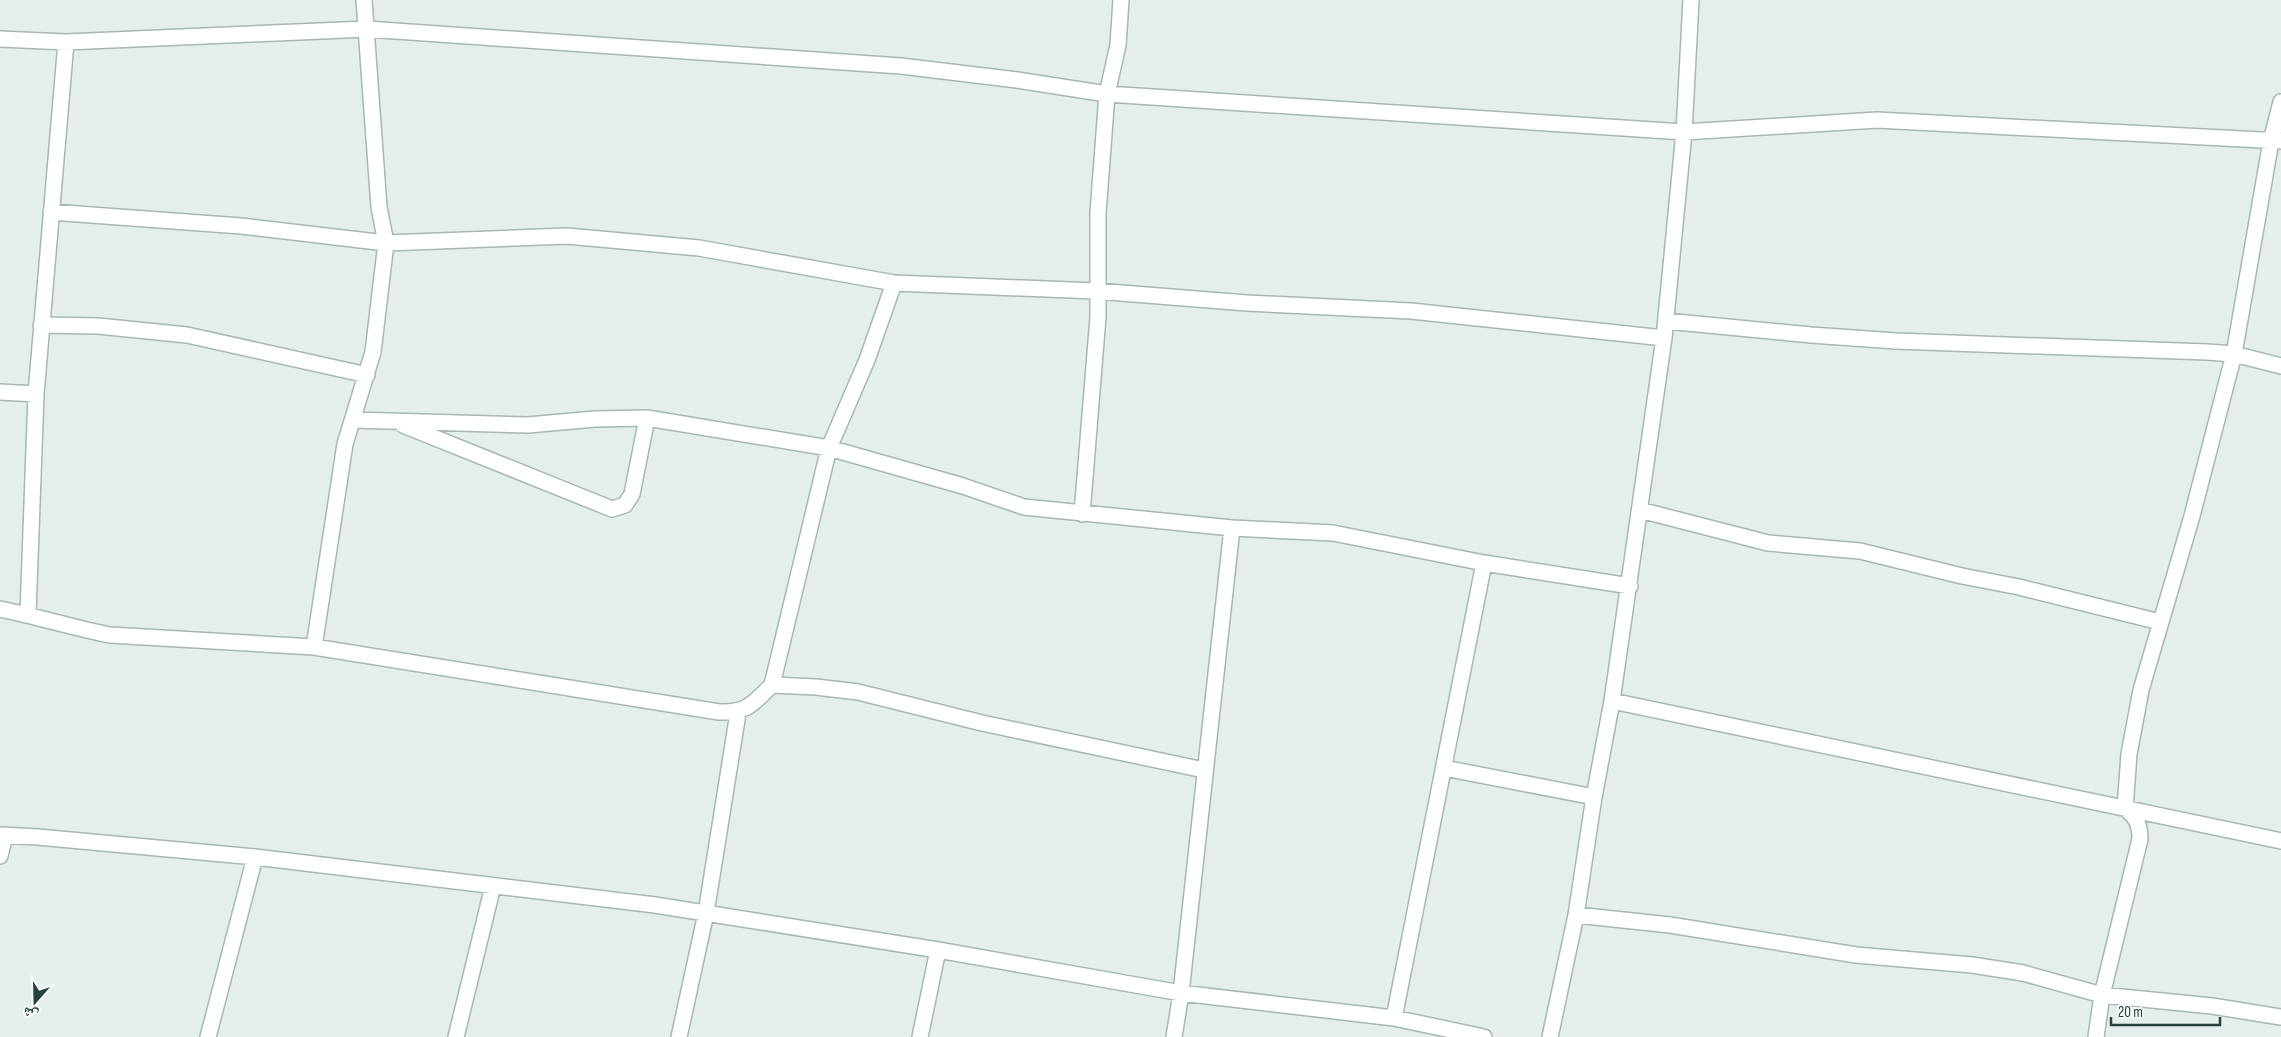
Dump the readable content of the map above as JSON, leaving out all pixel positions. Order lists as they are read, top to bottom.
{
  "scale_bar": "20 m",
  "north": "bottom"
}
